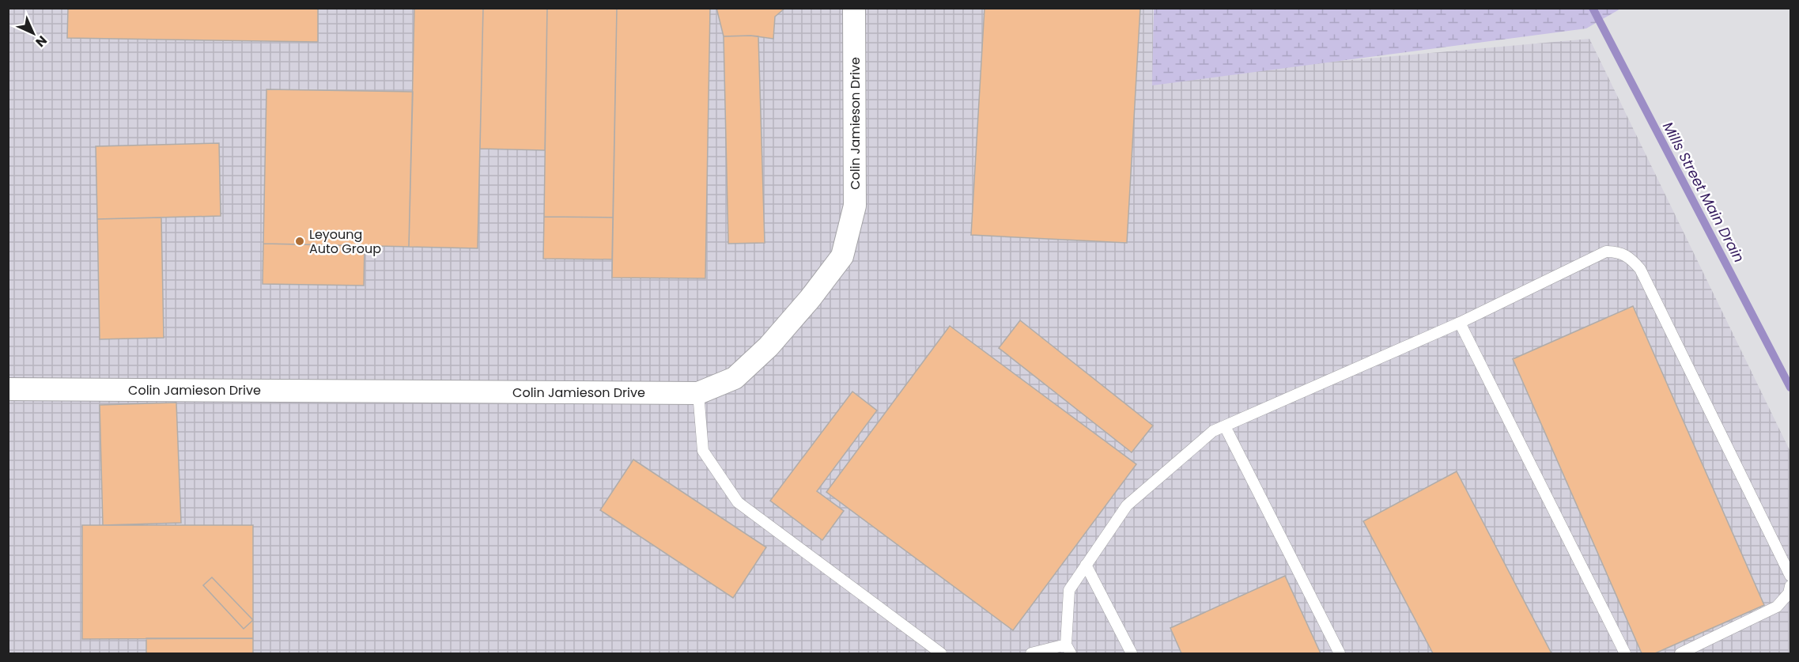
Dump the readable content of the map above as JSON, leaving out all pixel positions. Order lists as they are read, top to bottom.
{
  "streets": {
    "street": ["Colin Jamieson Drive"]
  },
  "water": ["Mills Street Main Drain"],
  "places": ["Leyoung Auto Group"],
  "north": "bottom right"
}
